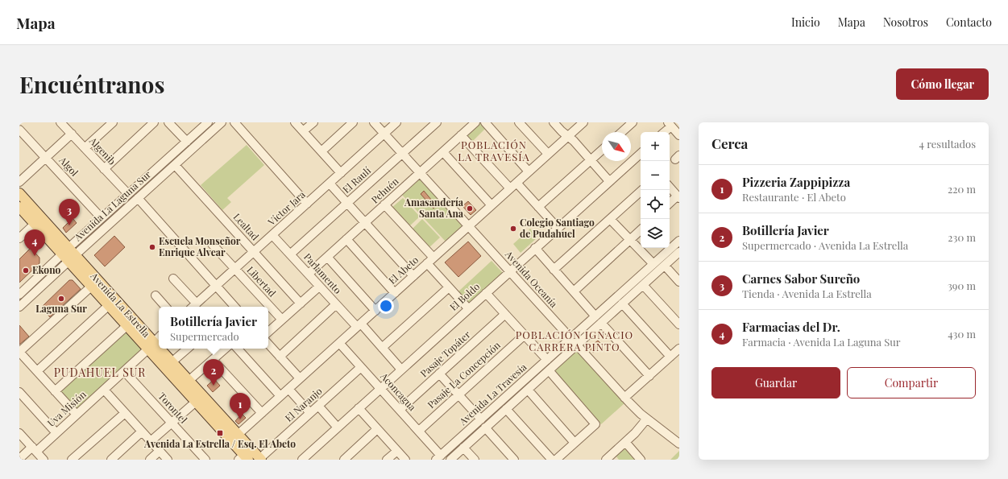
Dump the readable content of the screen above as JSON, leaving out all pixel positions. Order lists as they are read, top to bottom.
{
  "streets": {
    "main road": ["Avenida La Estrella"],
    "street": [
      "Algenib",
      "Algol",
      "El Raulí",
      "Pehuén",
      "Avenida La Laguna Sur",
      "Víctor Jara",
      "Lealtad",
      "El Abeto",
      "Parlamento",
      "Avenida Oceanía",
      "Libertad",
      "El Boldo",
      "Pasaje Topáter",
      "Pasaje La Concepción",
      "Aconcagua",
      "Avenida La Travesía",
      "El Naranjo",
      "Torontel",
      "Uva Misión"
    ]
  },
  "crossings": [
    ["Algenib", "Avenida La Laguna Sur"],
    ["Algol", "Avenida La Laguna Sur"],
    ["El Raulí", "Parlamento"],
    ["El Raulí", "Avenida Oceanía"],
    ["Pehuén", "Parlamento"],
    ["Pehuén", "Avenida Oceanía"],
    ["Avenida La Laguna Sur", "Lealtad"],
    ["Avenida La Laguna Sur", "Avenida La Estrella"],
    ["Víctor Jara", "Lealtad"],
    ["Víctor Jara", "Parlamento"],
    ["Víctor Jara", "Avenida Oceanía"],
    ["Víctor Jara", "Libertad"],
    ["El Abeto", "Parlamento"],
    ["El Abeto", "Avenida Oceanía"],
    ["El Abeto", "Avenida La Estrella"],
    ["El Abeto", "Aconcagua"],
    ["Parlamento", "El Boldo"],
    ["Avenida Oceanía", "El Boldo"],
    ["Avenida Oceanía", "Avenida La Travesía"],
    ["El Boldo", "Aconcagua"],
    ["Avenida La Estrella", "El Naranjo"],
    ["Avenida La Estrella", "Uva Misión"],
    ["Pasaje Topáter", "Aconcagua"],
    ["Pasaje La Concepción", "Aconcagua"],
    ["Aconcagua", "Avenida La Travesía"],
    ["Aconcagua", "El Naranjo"],
    ["Torontel", "Uva Misión"]
  ],
  "districts": ["POBLACIÓN LA TRAVESÍA", "POBLACIÓN IGNACIO CARRERA PINTO", "PUDAHUEL SUR"],
  "places": {
    "other": [
      "Amasandería Santa Ana",
      "Colegio Santiago de Pudahuel",
      "Escuela Monseñor Enrique Alvear",
      "Ekono",
      "Laguna Sur"
    ],
    "transit": ["Avenida La Estrella / Esq. El Abeto"]
  },
  "north": "bottom right",
  "page": {
    "header": "Mapa",
    "nav": [
      "Inicio",
      "Mapa",
      "Nosotros",
      "Contacto"
    ],
    "buttons": [
      "Cómo llegar",
      ["Guardar", "Compartir"]
    ],
    "title": "Encuéntranos",
    "heading": ["Cerca", "4 resultados"],
    "map_buttons": ["+", "−"],
    "list": [
      {
        "mark": "1",
        "name": "Pizzeria Zappipizza",
        "note": "Restaurante · El Abeto",
        "value": "220 m"
      },
      {
        "mark": "2",
        "name": "Botillería Javier",
        "note": "Supermercado · Avenida La Estrella",
        "value": "230 m"
      },
      {
        "mark": "3",
        "name": "Carnes Sabor Sureño",
        "note": "Tienda · Avenida La Estrella",
        "value": "390 m"
      },
      {
        "mark": "4",
        "name": "Farmacias del Dr.",
        "note": "Farmacia · Avenida La Laguna Sur",
        "value": "430 m"
      }
    ],
    "pins": [
      "3",
      "4",
      "2",
      "1"
    ],
    "popup": ["Botillería Javier", "Supermercado"]
  }
}
